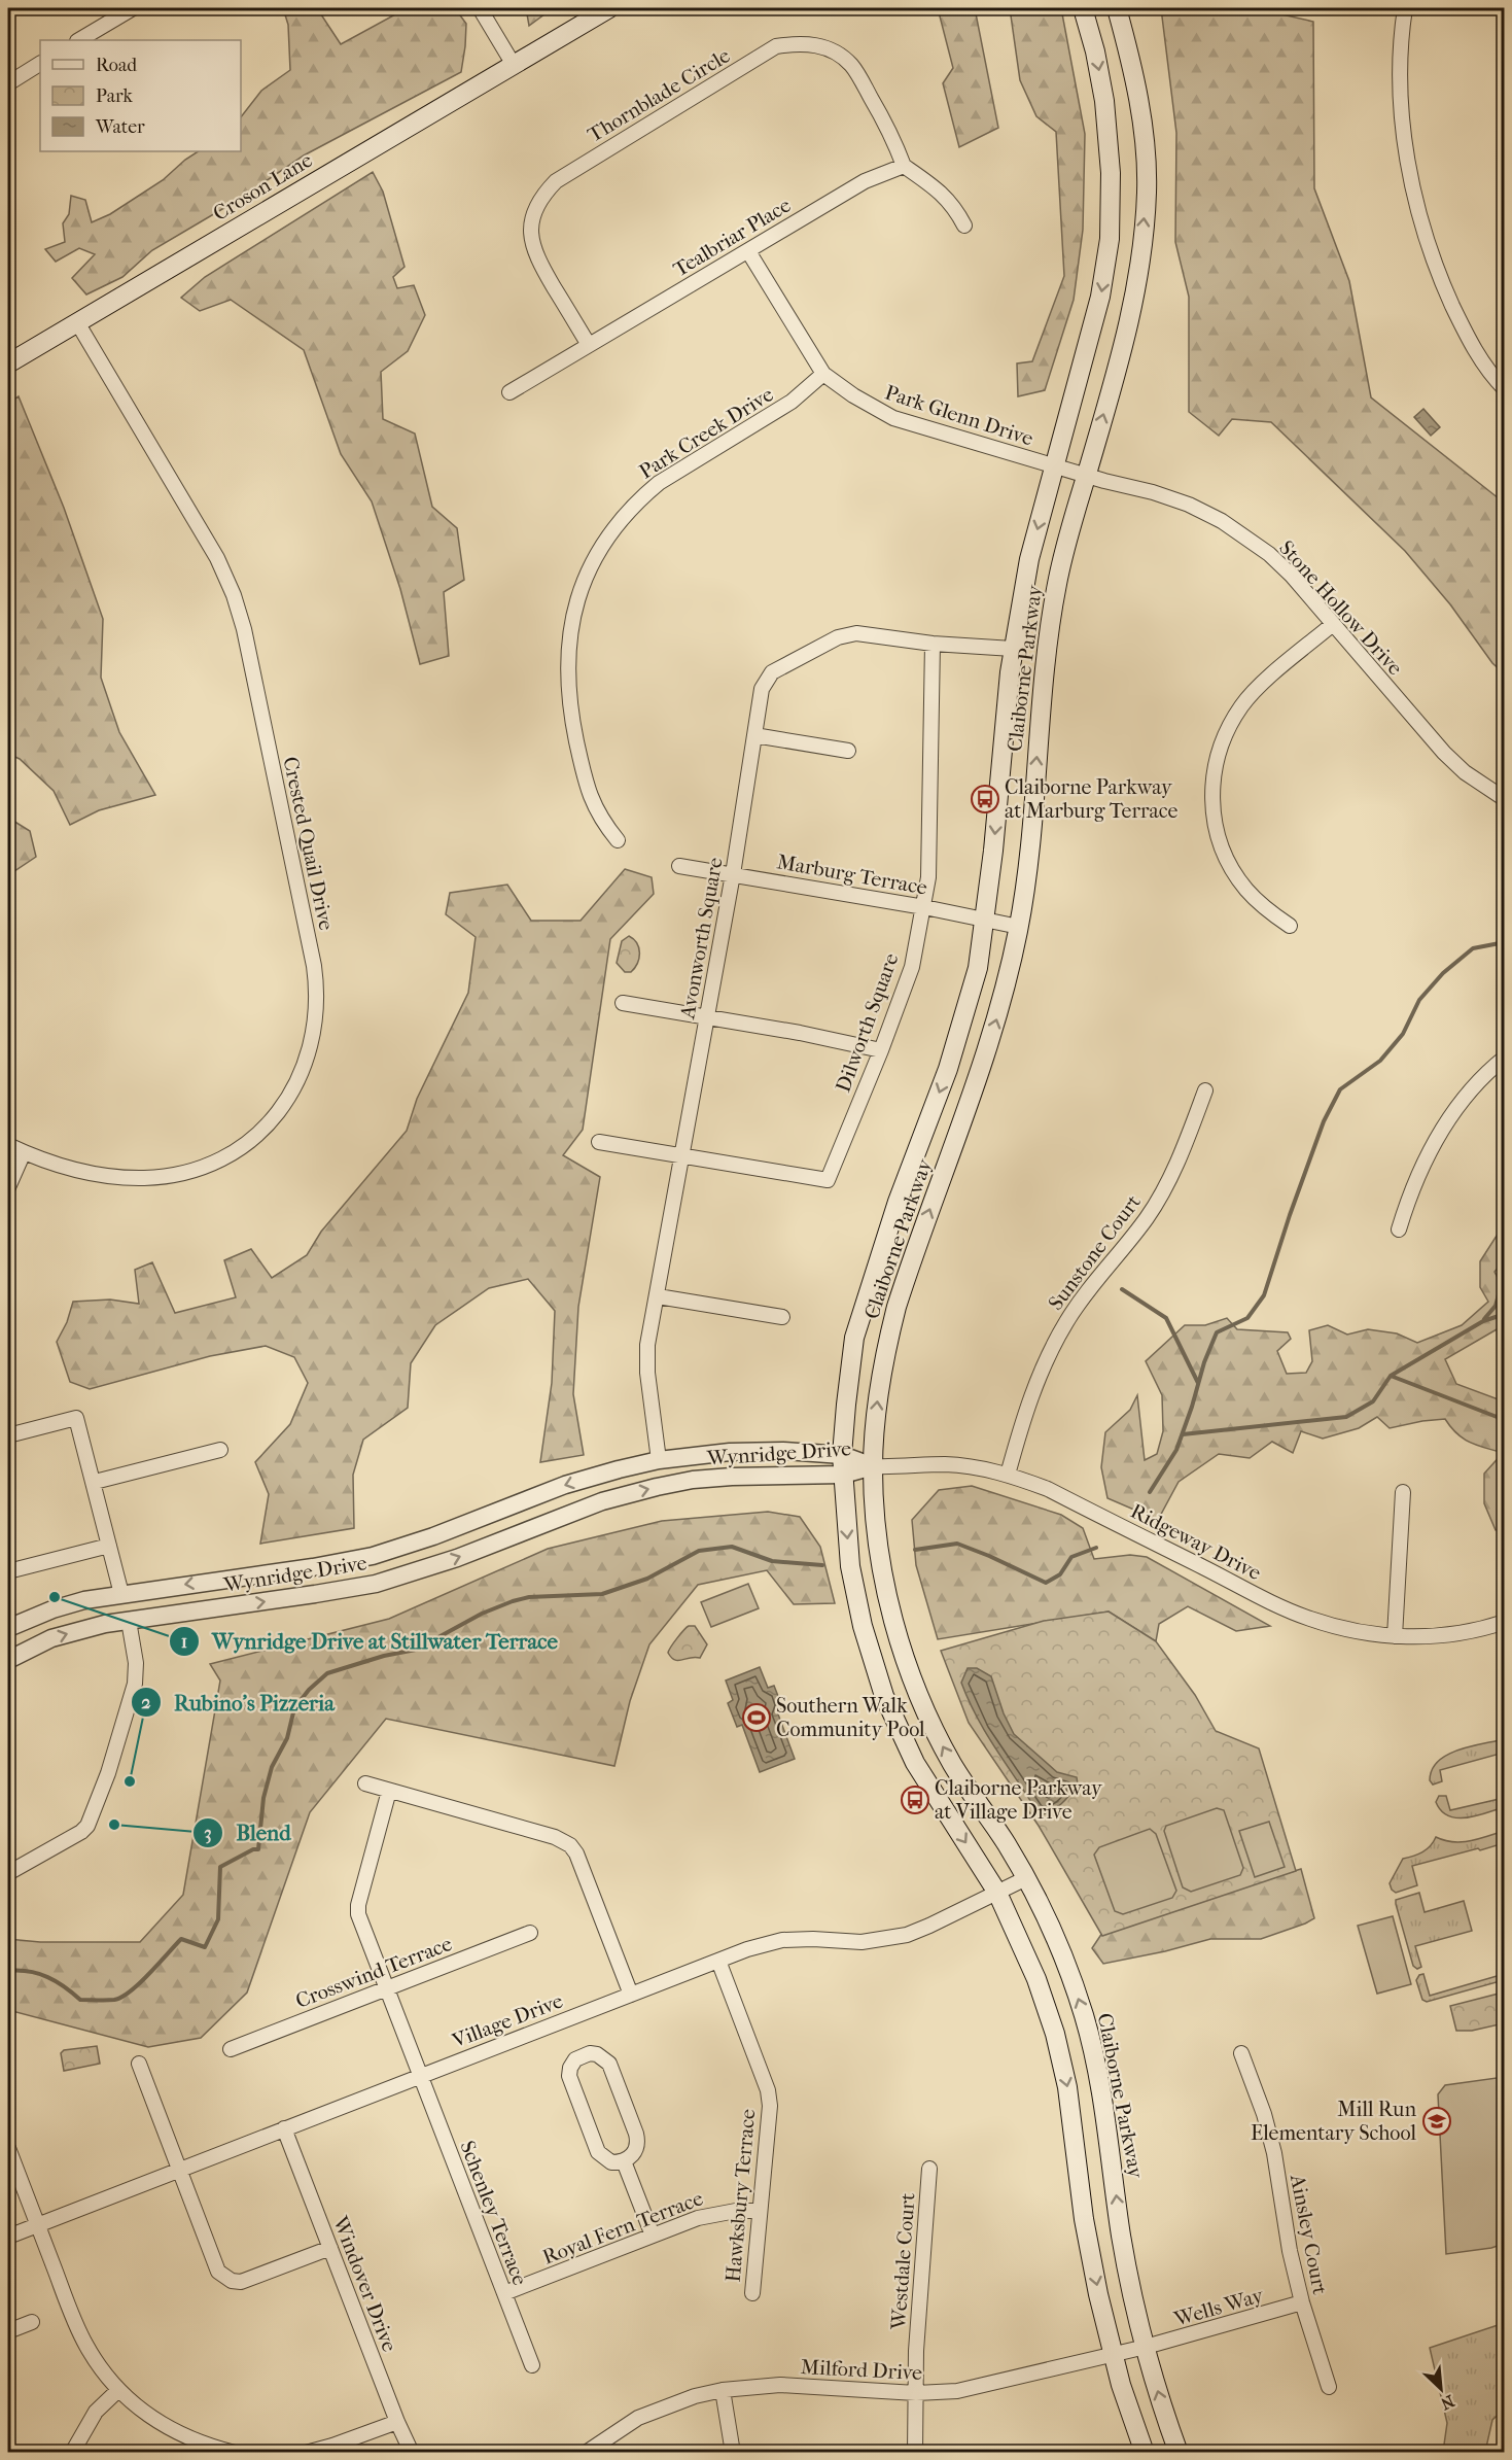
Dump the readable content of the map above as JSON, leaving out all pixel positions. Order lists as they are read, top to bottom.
{
  "streets": {
    "main road": ["Croson Lane", "Claiborne Parkway"],
    "street": [
      "Thornblade Circle",
      "Tealbriar Place",
      "Park Glenn Drive",
      "Park Creek Drive",
      "Stone Hollow Drive",
      "Crested Quail Drive",
      "Marburg Terrace",
      "Avonworth Square",
      "Dilworth Square",
      "Sunstone Court",
      "Wynridge Drive",
      "Ridgeway Drive",
      "Crosswind Terrace",
      "Village Drive",
      "Hawksbury Terrace",
      "Schenley Terrace",
      "Royal Fern Terrace",
      "Ainsley Court",
      "Westdale Court",
      "Windover Drive",
      "Wells Way",
      "Milford Drive"
    ]
  },
  "crossings": [
    ["Thornblade Circle", "Tealbriar Place"],
    ["Croson Lane", "Crested Quail Drive"],
    ["Tealbriar Place", "Park Glenn Drive"],
    ["Park Glenn Drive", "Park Creek Drive"],
    ["Park Glenn Drive", "Stone Hollow Drive"],
    ["Park Glenn Drive", "Claiborne Parkway"],
    ["Stone Hollow Drive", "Claiborne Parkway"],
    ["Claiborne Parkway", "Marburg Terrace"],
    ["Claiborne Parkway", "Avonworth Square"],
    ["Claiborne Parkway", "Wynridge Drive"],
    ["Claiborne Parkway", "Ridgeway Drive"],
    ["Claiborne Parkway", "Village Drive"],
    ["Claiborne Parkway", "Wells Way"],
    ["Claiborne Parkway", "Milford Drive"],
    ["Marburg Terrace", "Avonworth Square"],
    ["Marburg Terrace", "Dilworth Square"],
    ["Avonworth Square", "Dilworth Square"],
    ["Avonworth Square", "Wynridge Drive"],
    ["Sunstone Court", "Ridgeway Drive"],
    ["Wynridge Drive", "Ridgeway Drive"],
    ["Crosswind Terrace", "Schenley Terrace"],
    ["Village Drive", "Hawksbury Terrace"],
    ["Village Drive", "Schenley Terrace"],
    ["Village Drive", "Windover Drive"],
    ["Hawksbury Terrace", "Royal Fern Terrace"],
    ["Schenley Terrace", "Royal Fern Terrace"],
    ["Ainsley Court", "Wells Way"],
    ["Westdale Court", "Milford Drive"],
    ["Wells Way", "Milford Drive"]
  ],
  "places": {
    "bus stop": ["Claiborne Parkway at Marburg Terrace", "Claiborne Parkway at Village Drive"],
    "other": ["Wynridge Drive at Stillwater Terrace", "Rubino's Pizzeria", "Blend"],
    "sports": ["Southern Walk Community Pool"],
    "school or university": ["Mill Run Elementary School"]
  },
  "legend": ["Road", "Park", "Water"],
  "north": "bottom right"
}
